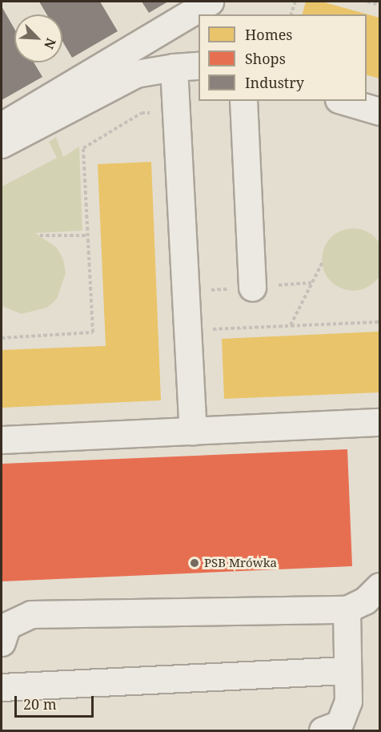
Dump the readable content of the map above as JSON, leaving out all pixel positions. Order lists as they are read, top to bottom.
{
  "places": ["PSB Mrówka"],
  "legend": ["Homes", "Shops", "Industry"],
  "scale_bar": "20 m",
  "north": "bottom right"
}
